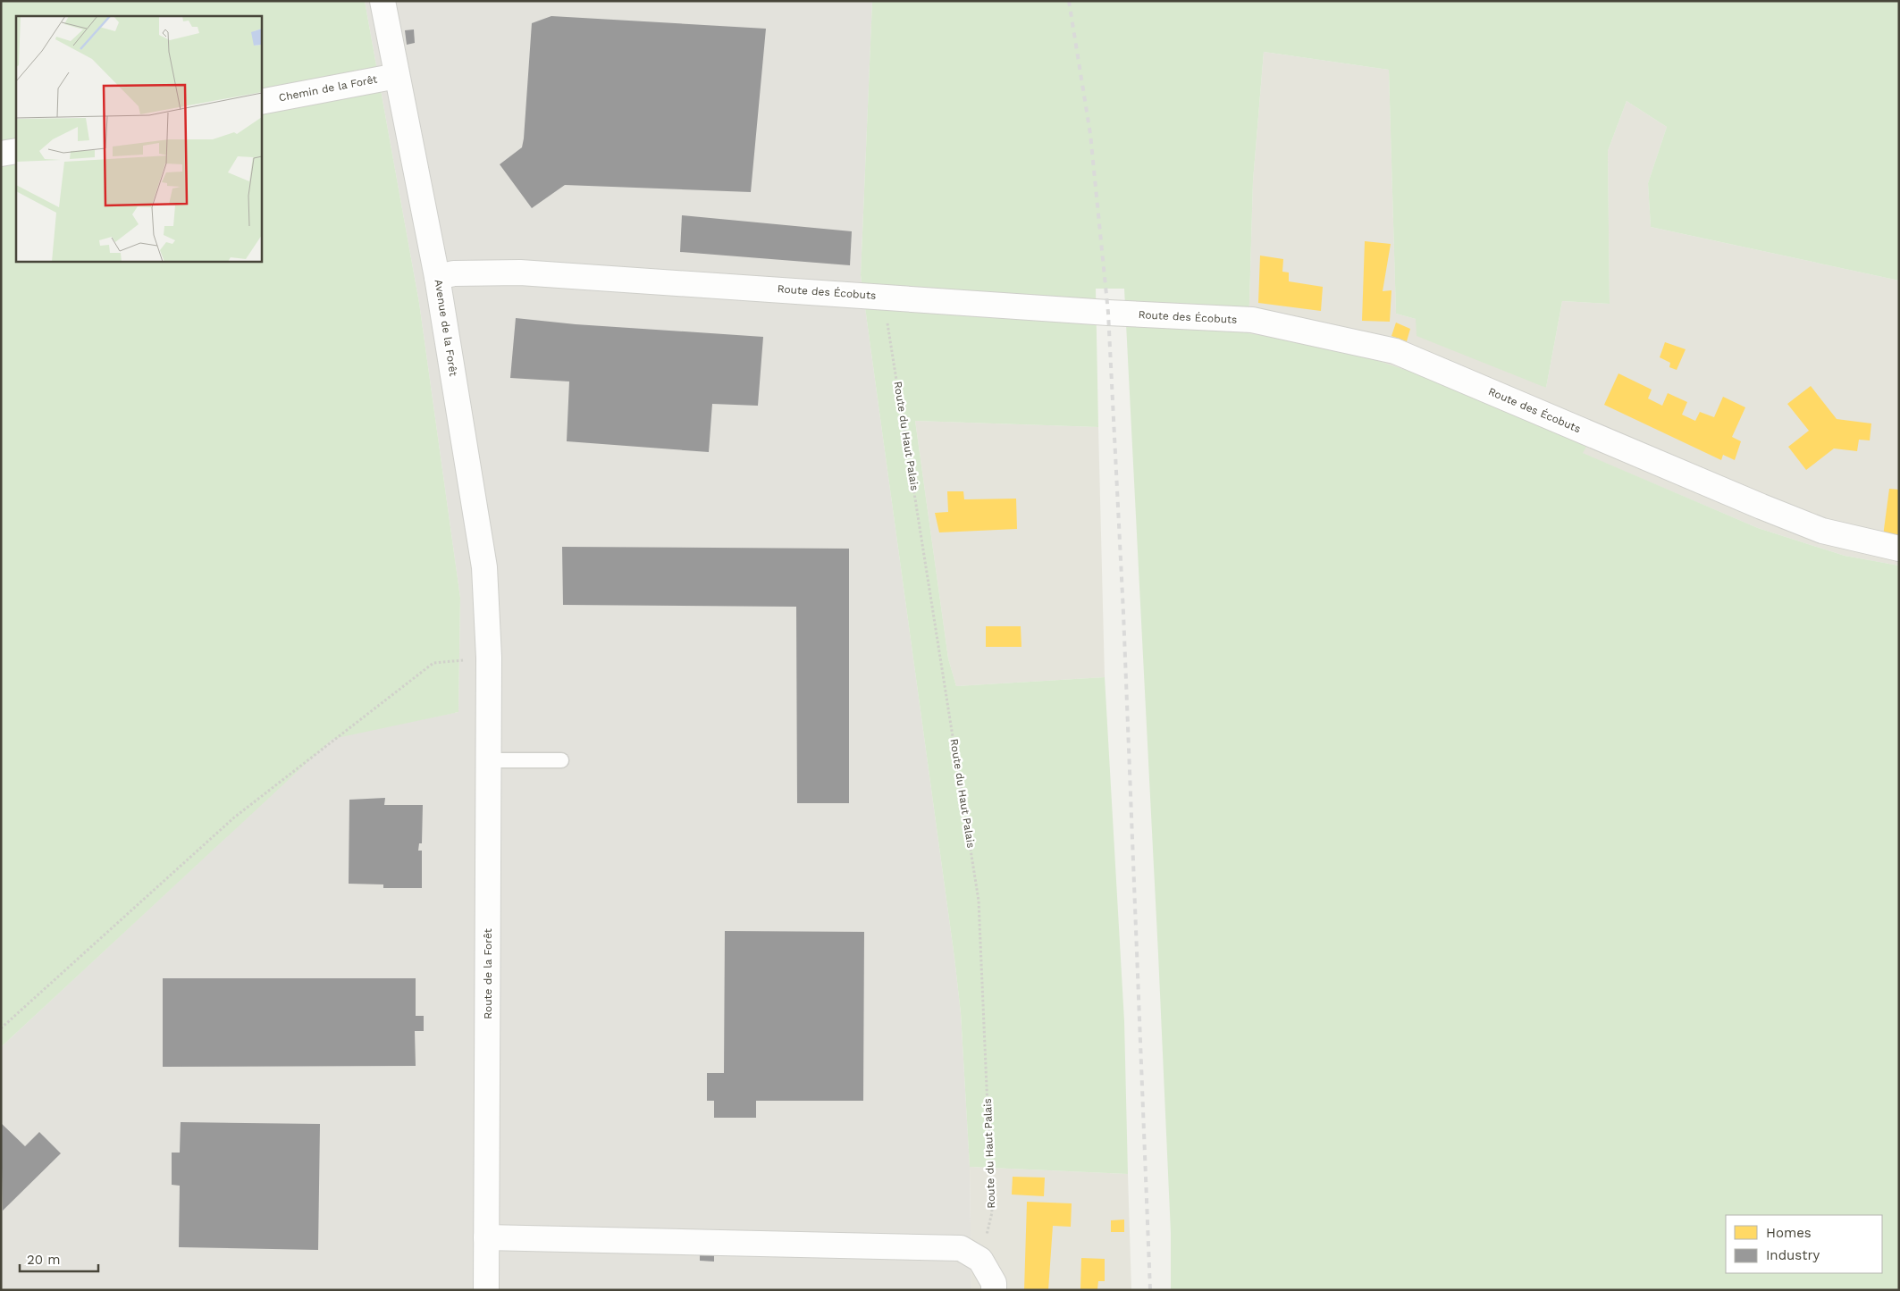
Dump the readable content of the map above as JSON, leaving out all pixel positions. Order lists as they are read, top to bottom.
{
  "streets": {
    "street": [
      "Chemin de la Forêt",
      "Route des Écobuts",
      "Avenue de la Forêt",
      "Route de la Forêt"
    ],
    "path": ["Route du Haut Palais"]
  },
  "crossings": [
    ["Chemin de la Forêt", "Avenue de la Forêt"],
    ["Route des Écobuts", "Avenue de la Forêt"],
    ["Route des Écobuts", "Route du Haut Palais"],
    ["Avenue de la Forêt", "Route de la Forêt"]
  ],
  "legend": ["Homes", "Industry"],
  "scale_bar": "20 m"
}
